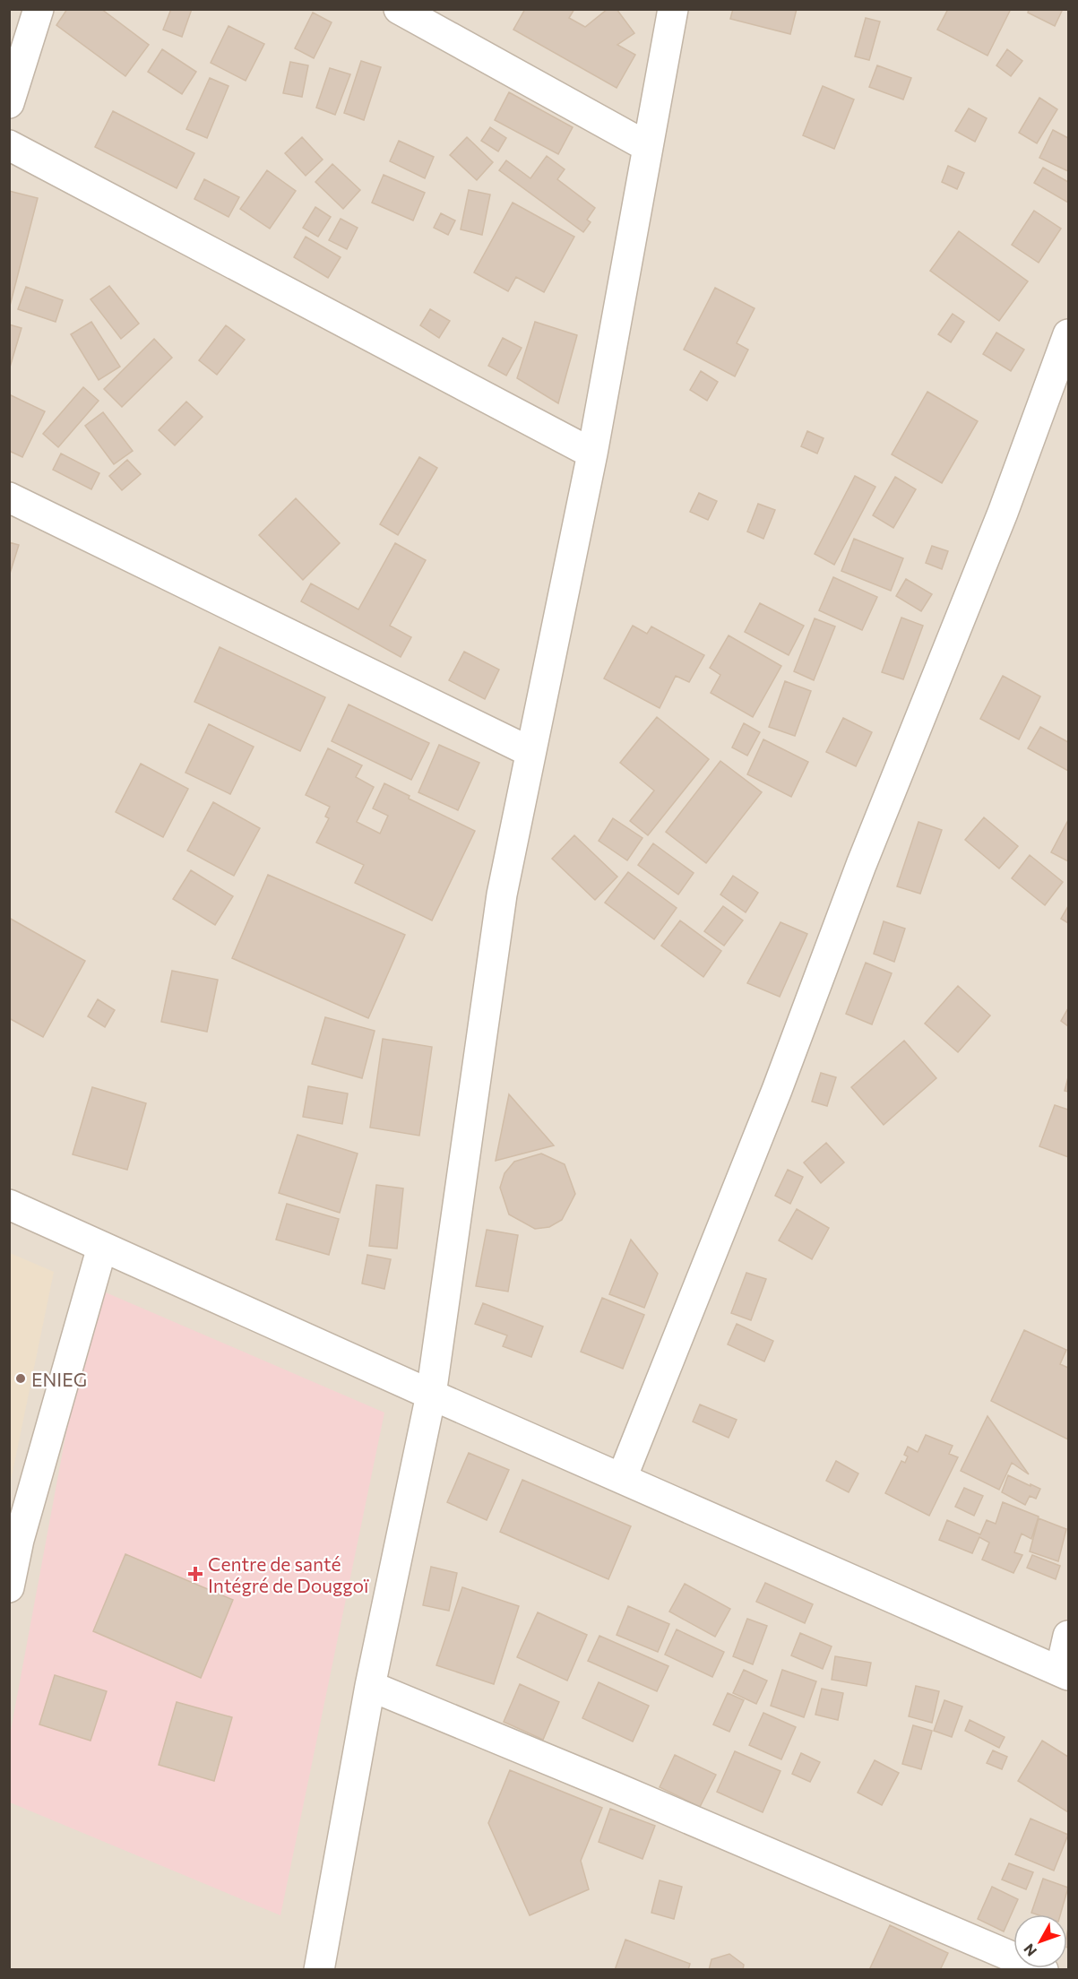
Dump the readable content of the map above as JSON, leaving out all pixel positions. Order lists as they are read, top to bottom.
{
  "places": {
    "other": ["ENIEG"],
    "health": ["Centre de santé Intégré de Douggoï"]
  },
  "north": "bottom left"
}
